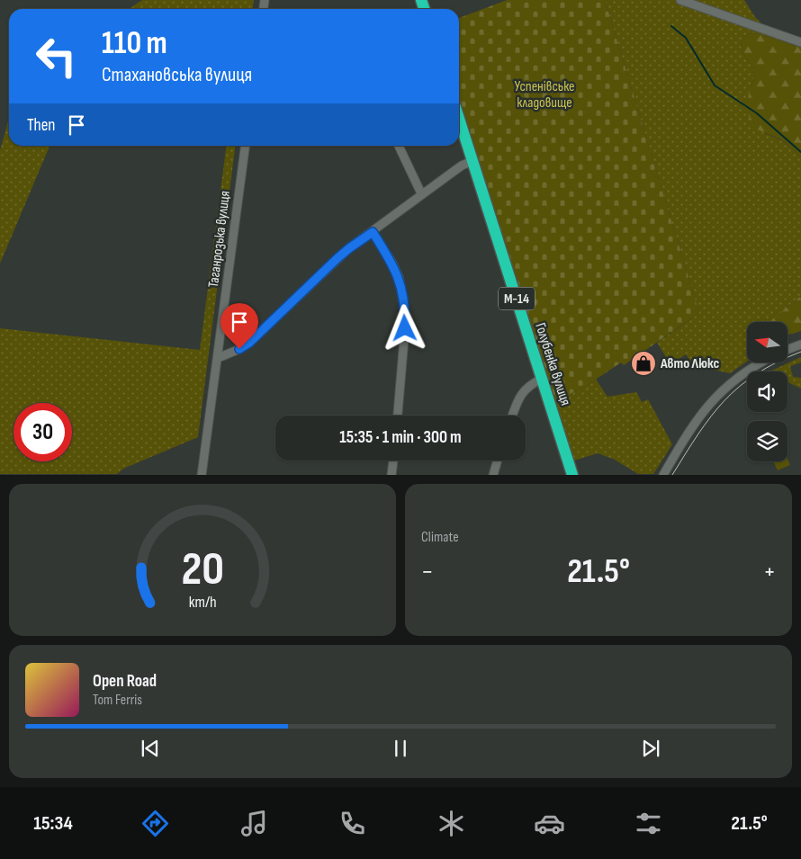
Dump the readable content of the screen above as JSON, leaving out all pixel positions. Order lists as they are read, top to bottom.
{
  "streets": {
    "highway": ["М-14", "Голубенка вулиця"],
    "street": ["Таганрозька вулиця"]
  },
  "crossings": [
    ["М-14", "Голубенка вулиця"]
  ],
  "parks": ["Успенівське кладовище"],
  "places": {
    "shop": ["Авто Люкс"]
  },
  "north": "left",
  "page": {
    "turn": ["110 m", "Стахановська вулиця"],
    "then": "Then",
    "limit": "30",
    "trip": "15:35 · 1 min · 300 m",
    "tile": "Climate",
    "heat": ["−", "21.5°", "+"],
    "song": ["Open Road", "Tom Ferris"],
    "tabs": ["15:34", "21.5°"],
    "gauge": ["20", "km/h"]
  }
}
